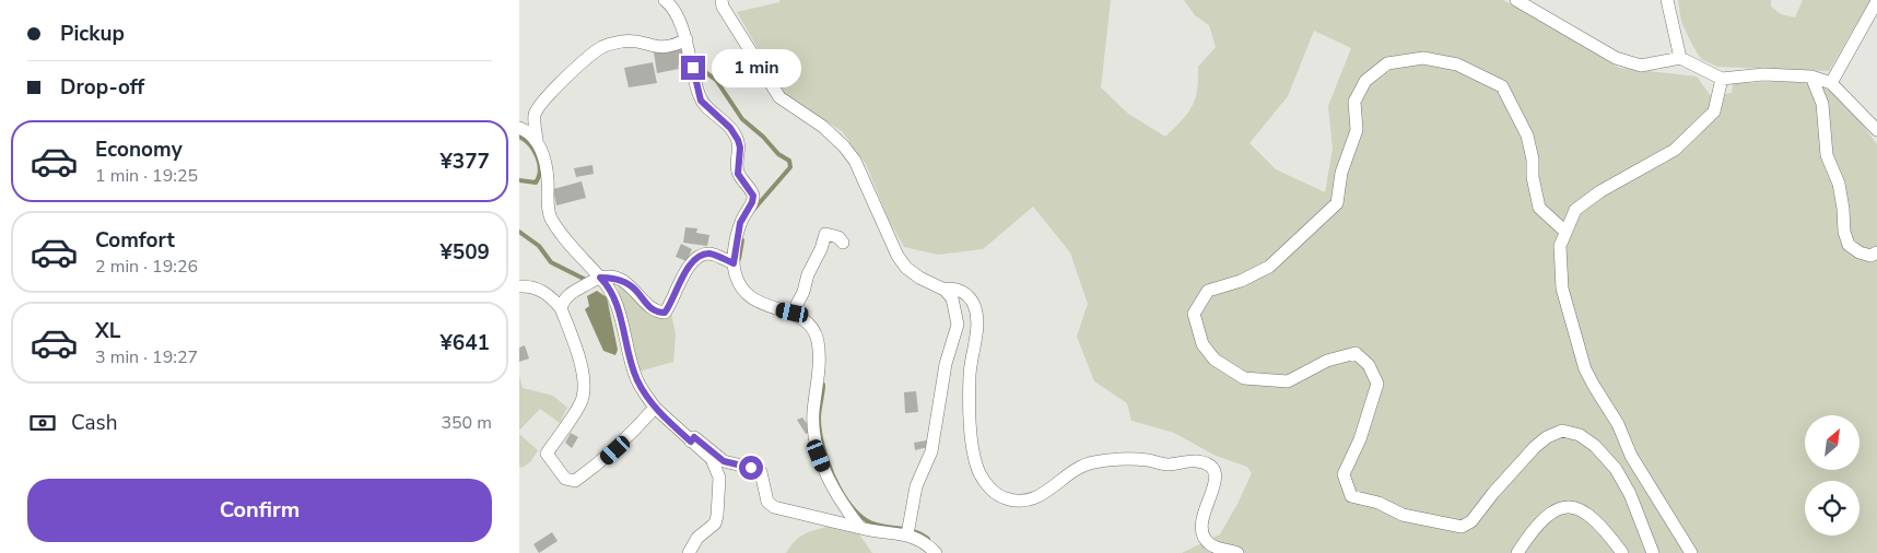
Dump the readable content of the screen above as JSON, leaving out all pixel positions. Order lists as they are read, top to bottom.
{
  "north": "top right",
  "page": {
    "banner": ["Pickup", "Drop-off"],
    "bubble": "1 min",
    "list": [
      {
        "name": "Economy",
        "note": "1 min · 19:25",
        "value": "¥377"
      },
      {
        "name": "Comfort",
        "note": "2 min · 19:26",
        "value": "¥509"
      },
      {
        "name": "XL",
        "note": "3 min · 19:27",
        "value": "¥641"
      }
    ],
    "pay": ["Cash", "350 m"],
    "buttons": "Confirm"
  }
}
